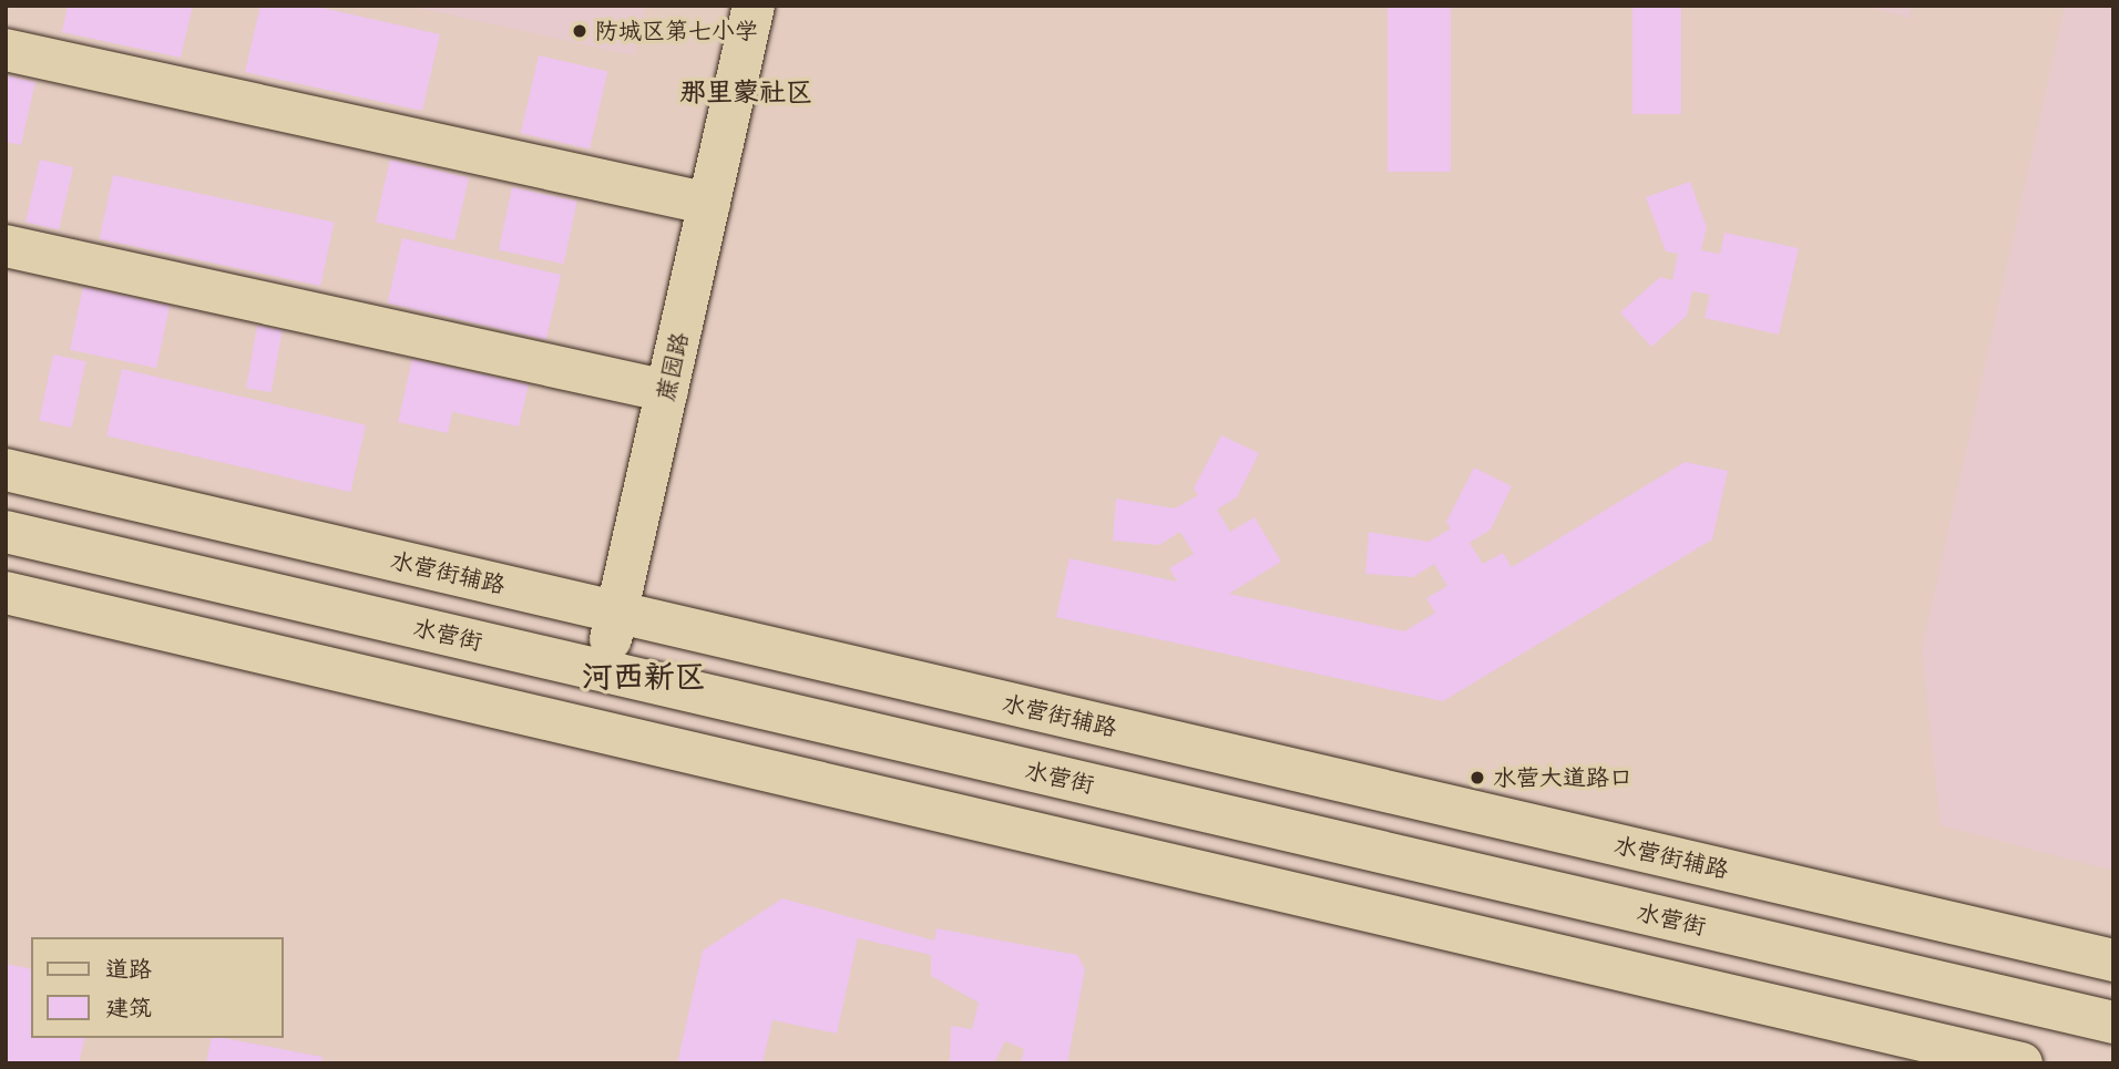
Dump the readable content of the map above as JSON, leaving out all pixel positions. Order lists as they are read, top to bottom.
{
  "streets": {
    "street": ["蔗园路", "水营街辅路", "水营街"]
  },
  "crossings": [
    ["蔗园路", "水营街辅路"],
    ["蔗园路", "水营街"]
  ],
  "districts": ["那里蒙社区", "河西新区"],
  "places": ["防城区第七小学", "水营大道路口"],
  "legend": ["道路", "建筑"]
}
